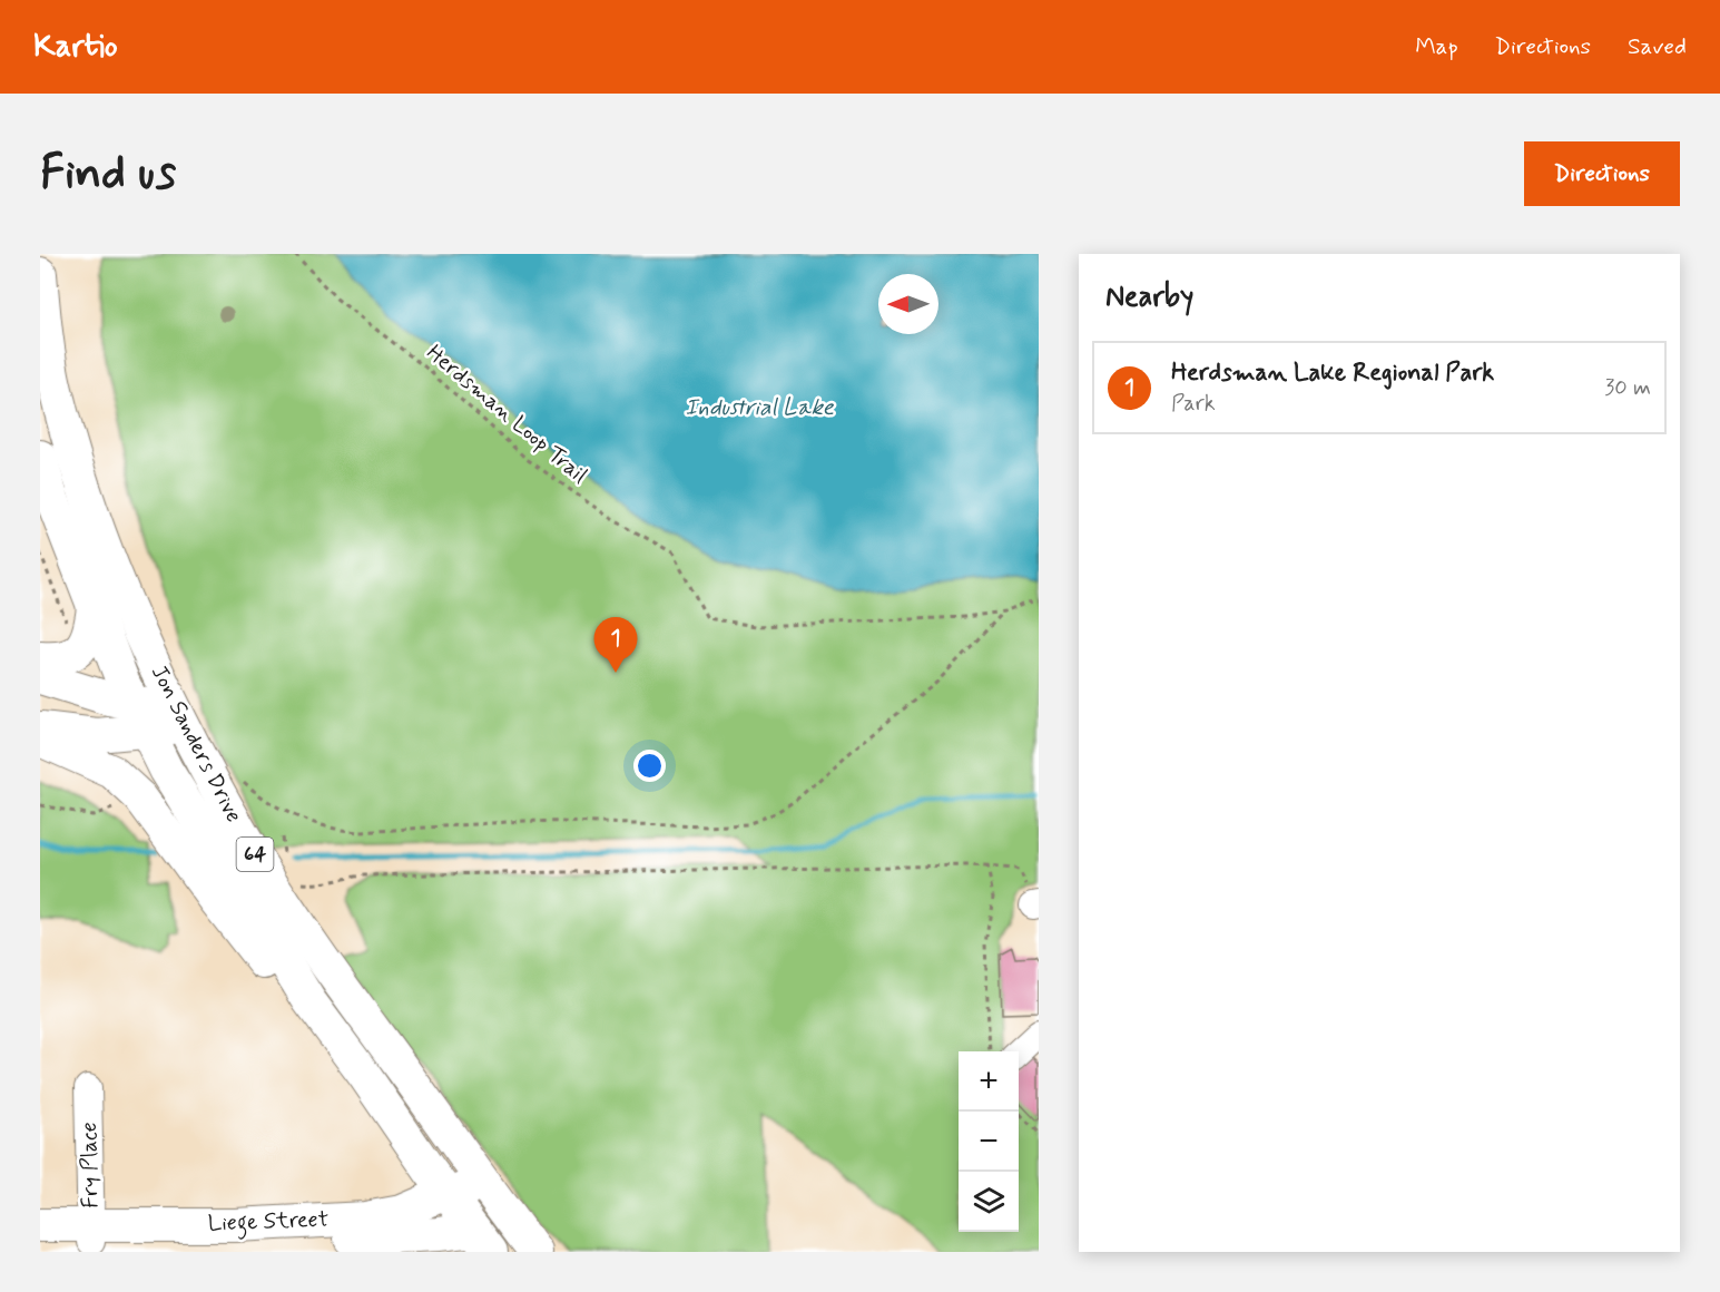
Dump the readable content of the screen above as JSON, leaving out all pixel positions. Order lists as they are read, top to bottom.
{
  "streets": {
    "main road": ["Jon Sanders Drive", "64", "Liege Street"],
    "street": ["Fry Place"],
    "path": ["Herdsman Loop Trail"]
  },
  "crossings": [
    ["Jon Sanders Drive", "64"],
    ["Jon Sanders Drive", "Liege Street"],
    ["64", "Liege Street"],
    ["Fry Place", "Liege Street"]
  ],
  "water": ["Industrial Lake"],
  "north": "left",
  "page": {
    "header": "Kartio",
    "nav": ["Map", "Directions", "Saved"],
    "buttons": "Directions",
    "title": "Find us",
    "heading": "Nearby",
    "list": [
      {
        "mark": "1",
        "name": "Herdsman Lake Regional Park",
        "note": "Park",
        "value": "30 m"
      }
    ],
    "pins": "1",
    "map_buttons": ["+", "−"]
  }
}
